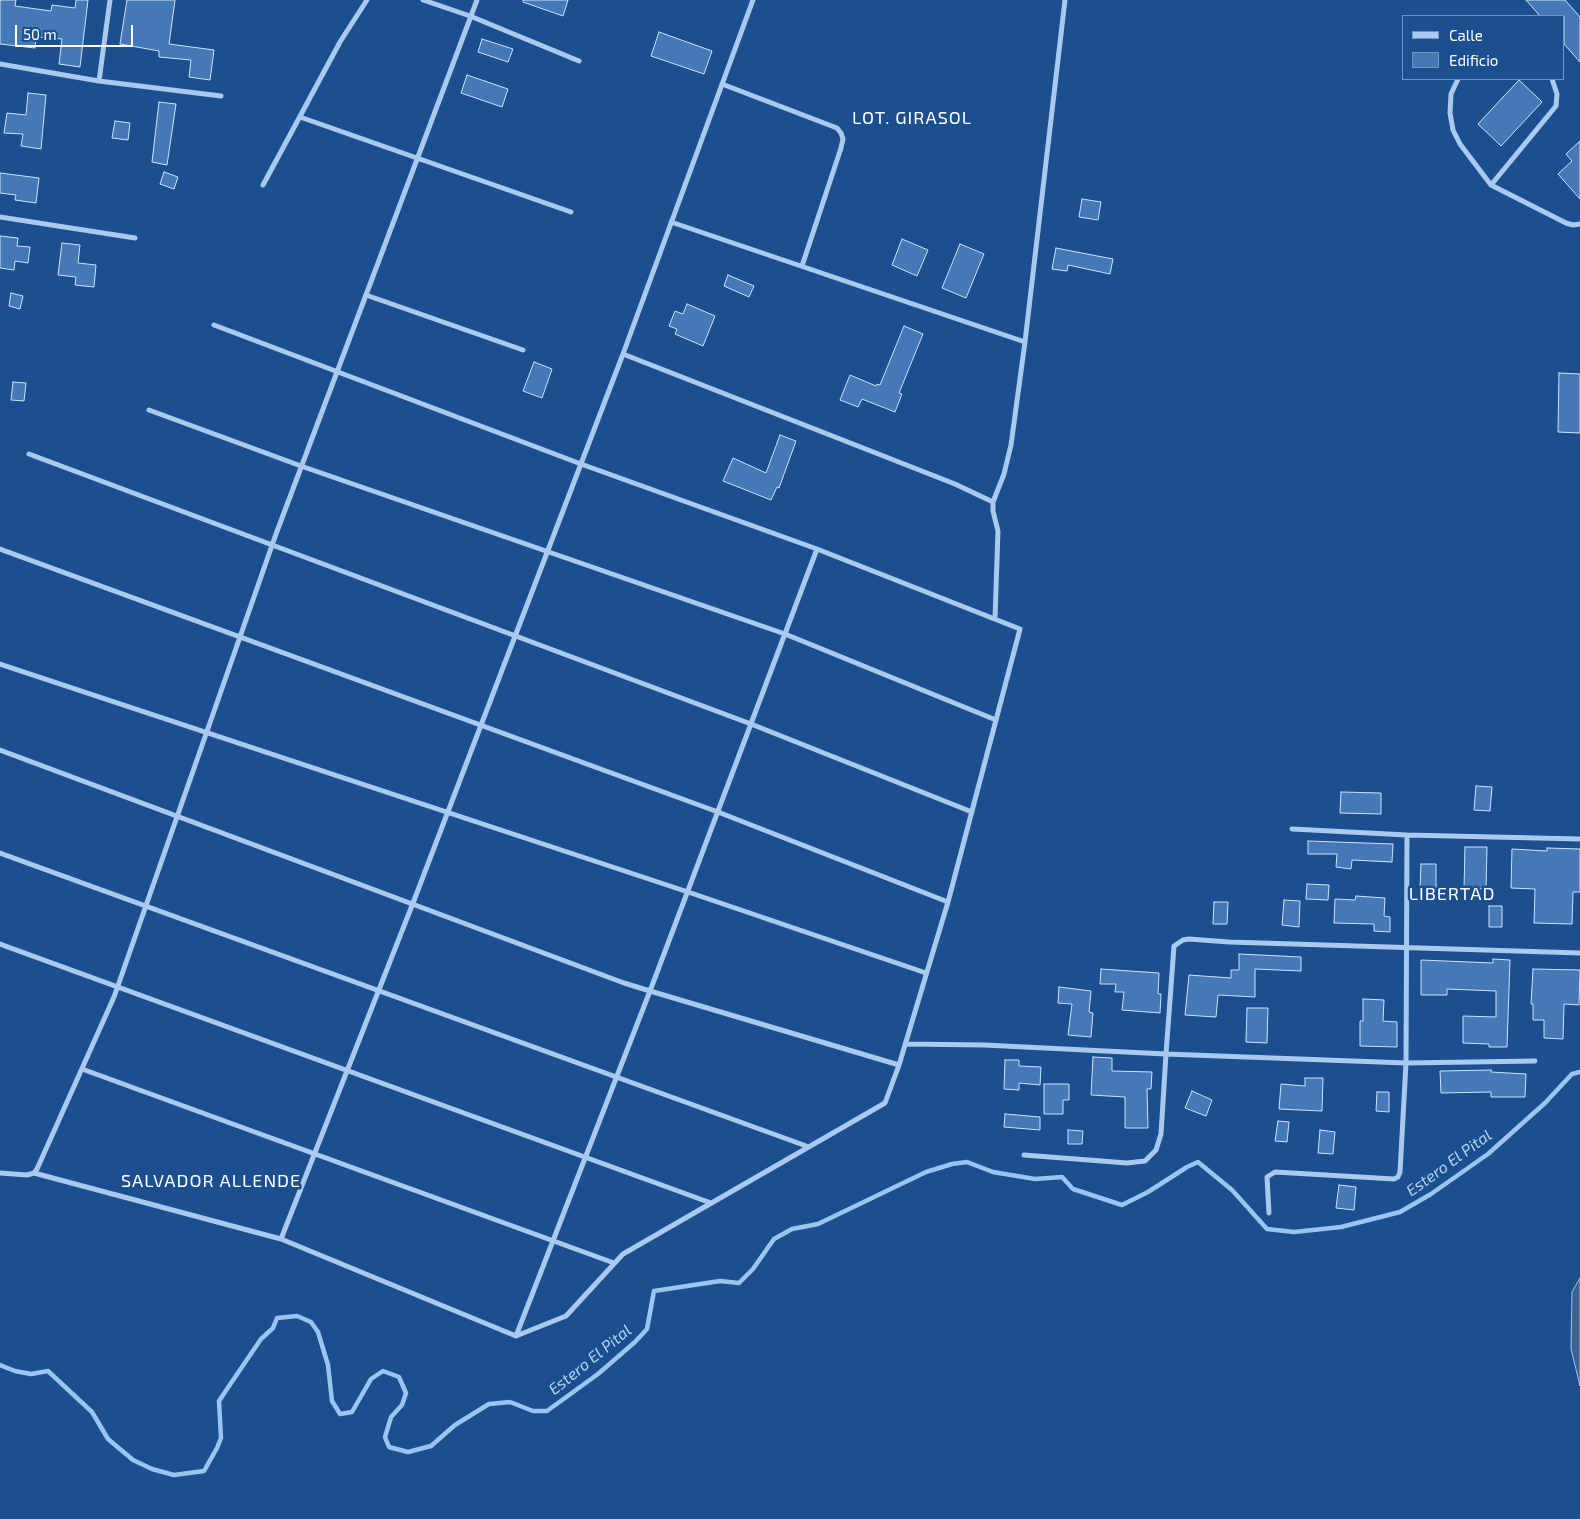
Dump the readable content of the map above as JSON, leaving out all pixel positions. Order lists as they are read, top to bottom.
{
  "districts": ["LOT. GIRASOL", "LIBERTAD", "SALVADOR ALLENDE"],
  "water": ["Estero El Pital"],
  "legend": ["Calle", "Edificio"],
  "scale_bar": "50 m"
}
